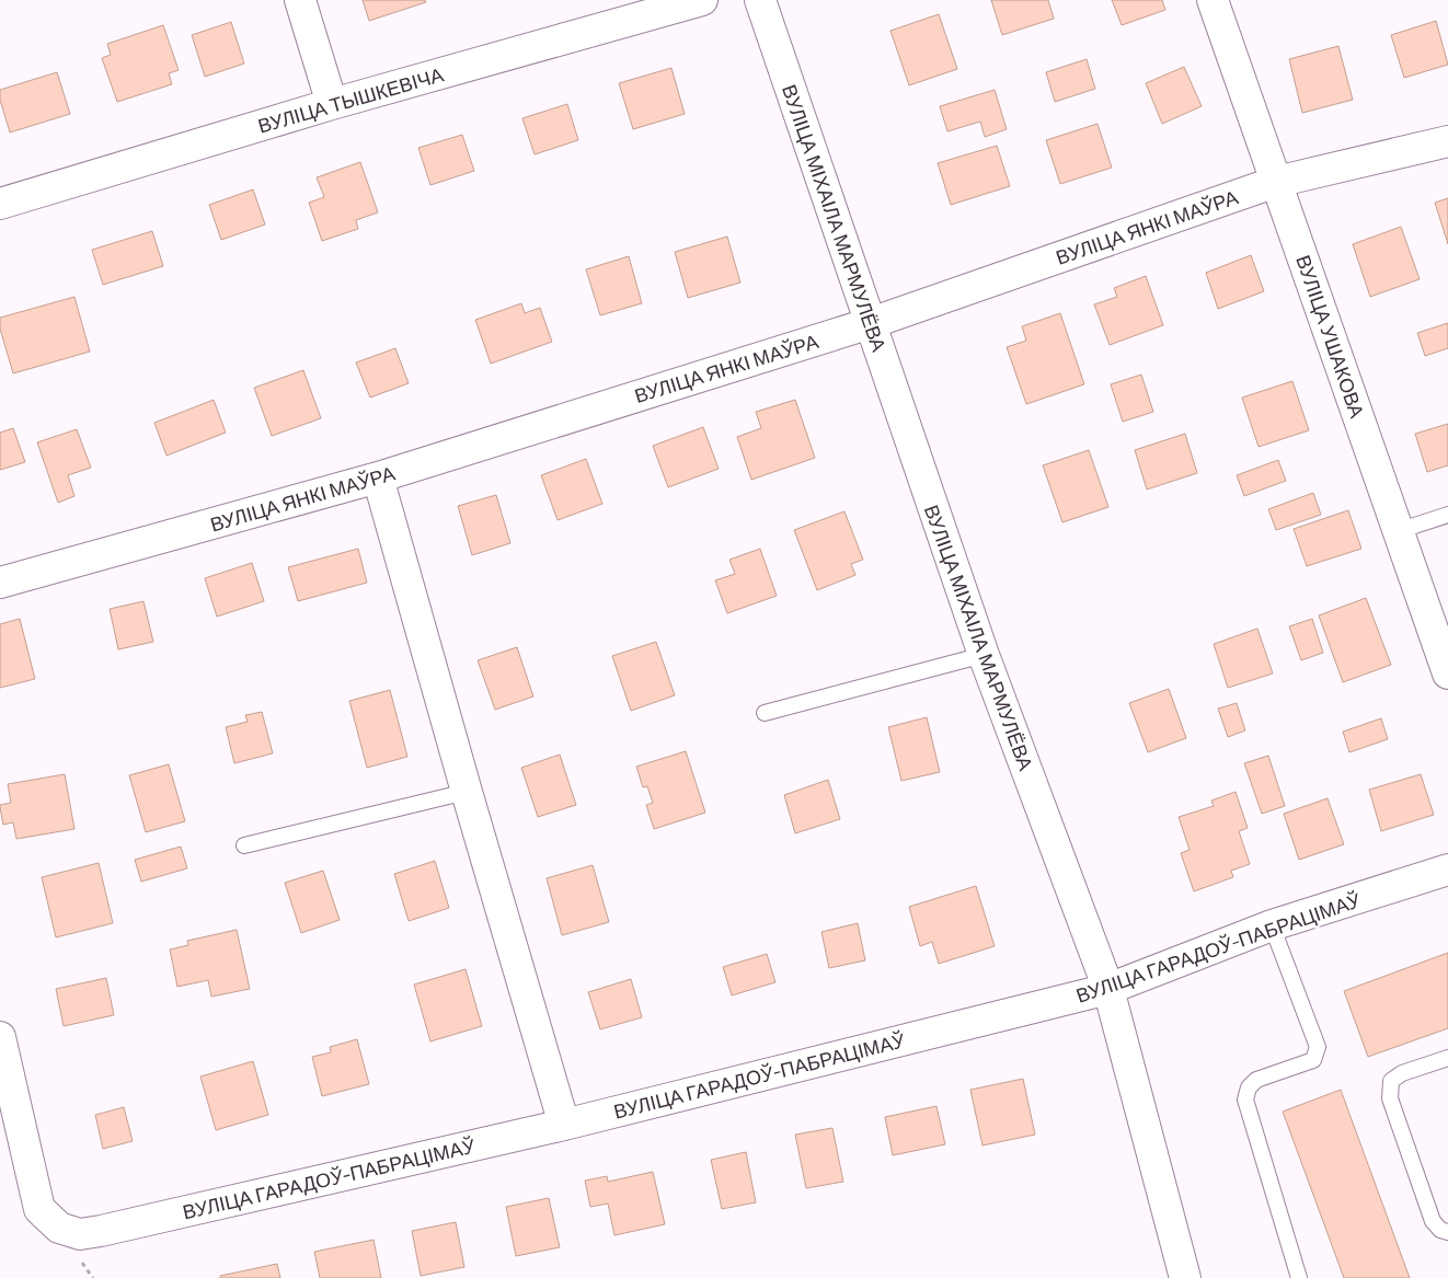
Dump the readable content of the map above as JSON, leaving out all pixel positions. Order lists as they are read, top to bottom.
{
  "streets": {
    "street": [
      "ВУЛІЦА ТЫШКЕВІЧА",
      "ВУЛІЦА МІХАІЛА МАРМУЛЁВА",
      "ВУЛІЦА ЯНКІ МАЎРА",
      "ВУЛІЦА УШАКОВА",
      "ВУЛІЦА ГАРАДОЎ-ПАБРАЦІМАЎ"
    ]
  },
  "crossings": [
    ["ВУЛІЦА МІХАІЛА МАРМУЛЁВА", "ВУЛІЦА ЯНКІ МАЎРА"],
    ["ВУЛІЦА МІХАІЛА МАРМУЛЁВА", "ВУЛІЦА ГАРАДОЎ-ПАБРАЦІМАЎ"],
    ["ВУЛІЦА ЯНКІ МАЎРА", "ВУЛІЦА УШАКОВА"]
  ]
}
